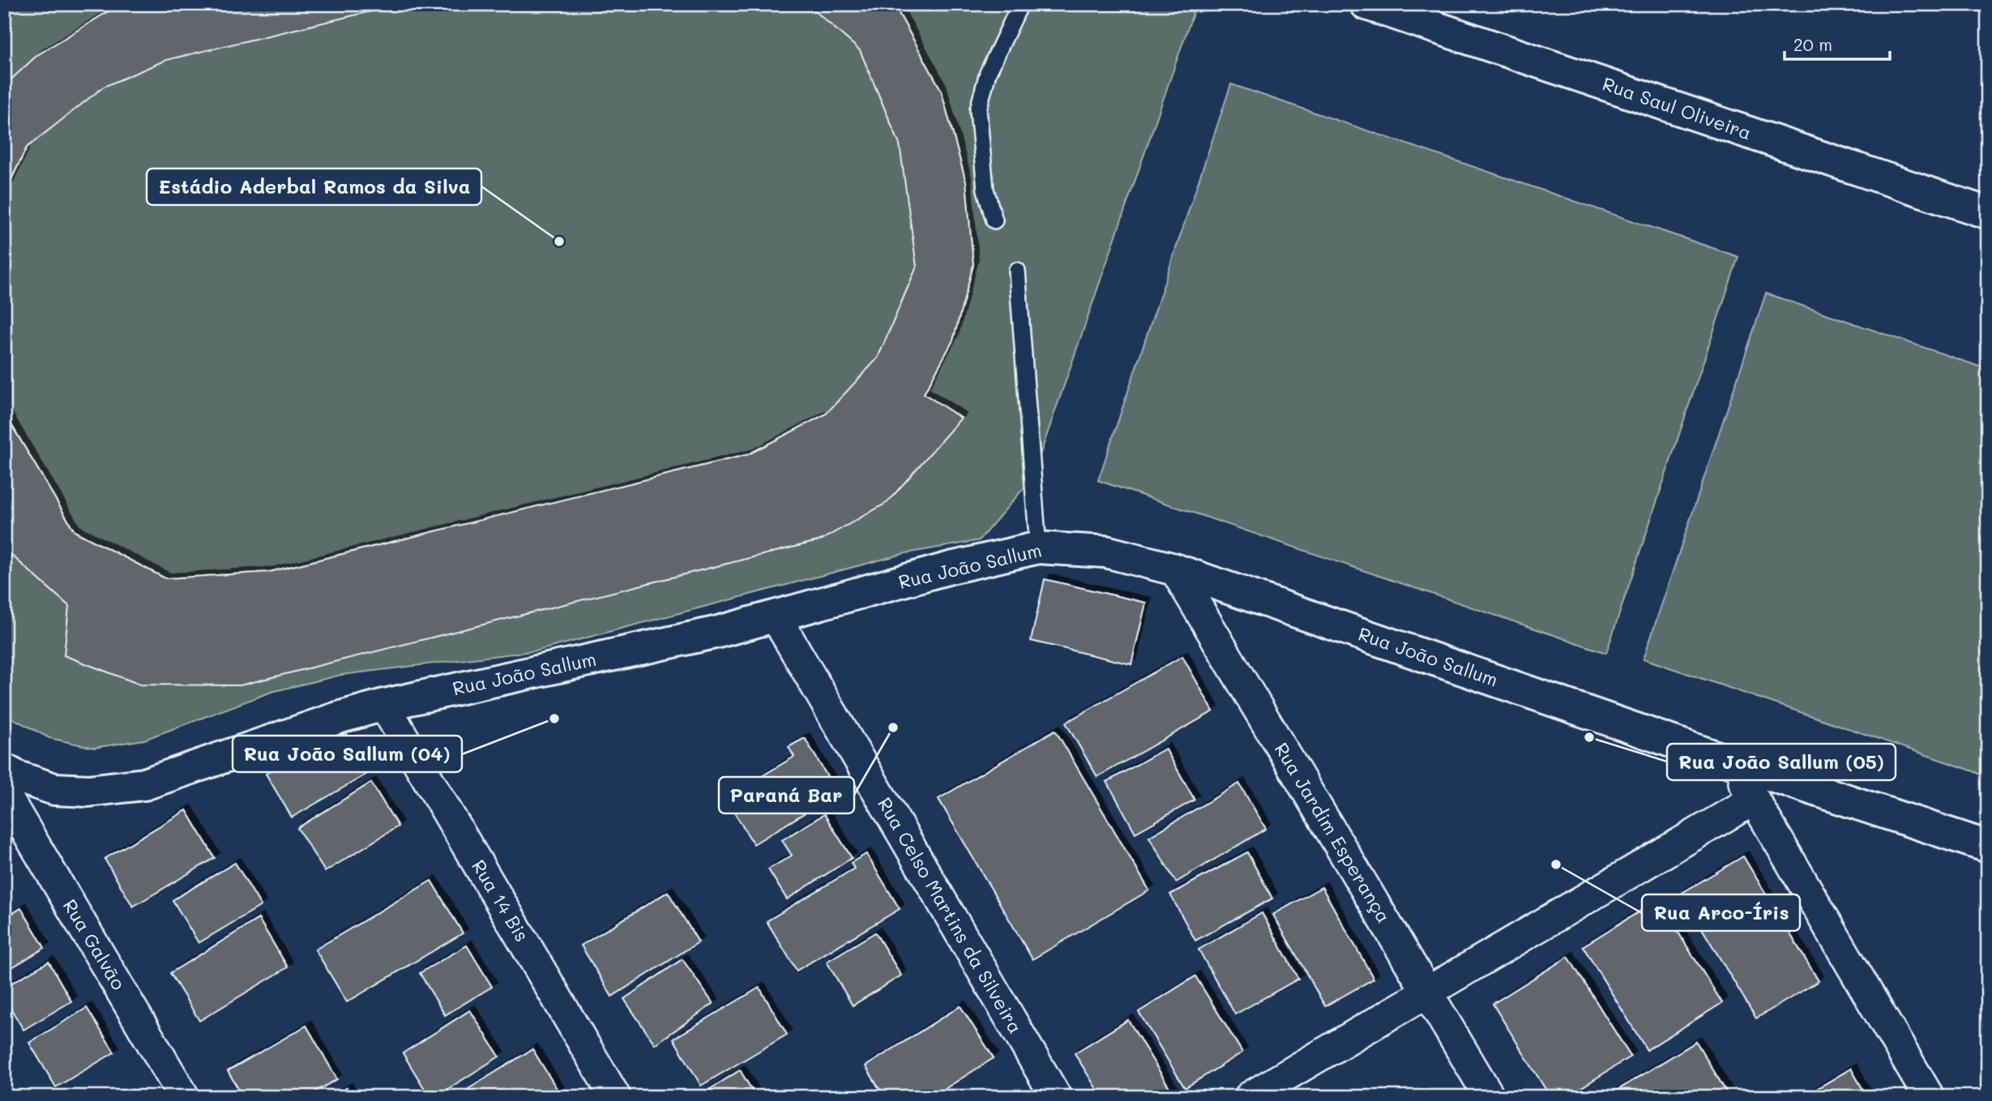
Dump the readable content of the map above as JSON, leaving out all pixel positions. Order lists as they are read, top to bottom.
{
  "streets": {
    "street": [
      "Rua Saul Oliveira",
      "Rua João Sallum",
      "Rua Jardim Esperança",
      "Rua 14 Bis",
      "Rua Celso Martins da Silveira",
      "Rua Galvão"
    ]
  },
  "crossings": [
    ["Rua João Sallum", "Rua Jardim Esperança"],
    ["Rua João Sallum", "Rua 14 Bis"],
    ["Rua João Sallum", "Rua Celso Martins da Silveira"]
  ],
  "places": [
    "Estádio Aderbal Ramos da Silva",
    "Rua João Sallum (04)",
    "Paraná Bar",
    "Rua João Sallum (05)",
    "Rua Arco-Íris"
  ],
  "scale_bar": "20 m"
}
